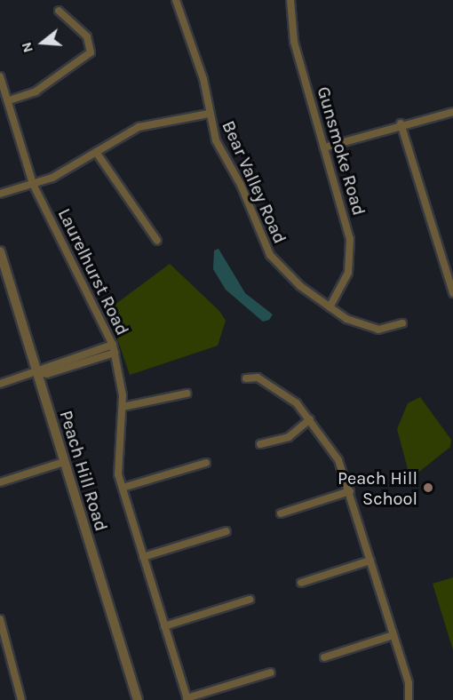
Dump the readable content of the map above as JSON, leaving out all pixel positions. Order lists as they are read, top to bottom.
{
  "streets": {
    "street": [
      "Gunsmoke Road",
      "Bear Valley Road",
      "Laurelhurst Road",
      "Peach Hill Road"
    ]
  },
  "crossings": [
    ["Gunsmoke Road", "Bear Valley Road"]
  ],
  "places": ["Peach Hill School"],
  "north": "left"
}
